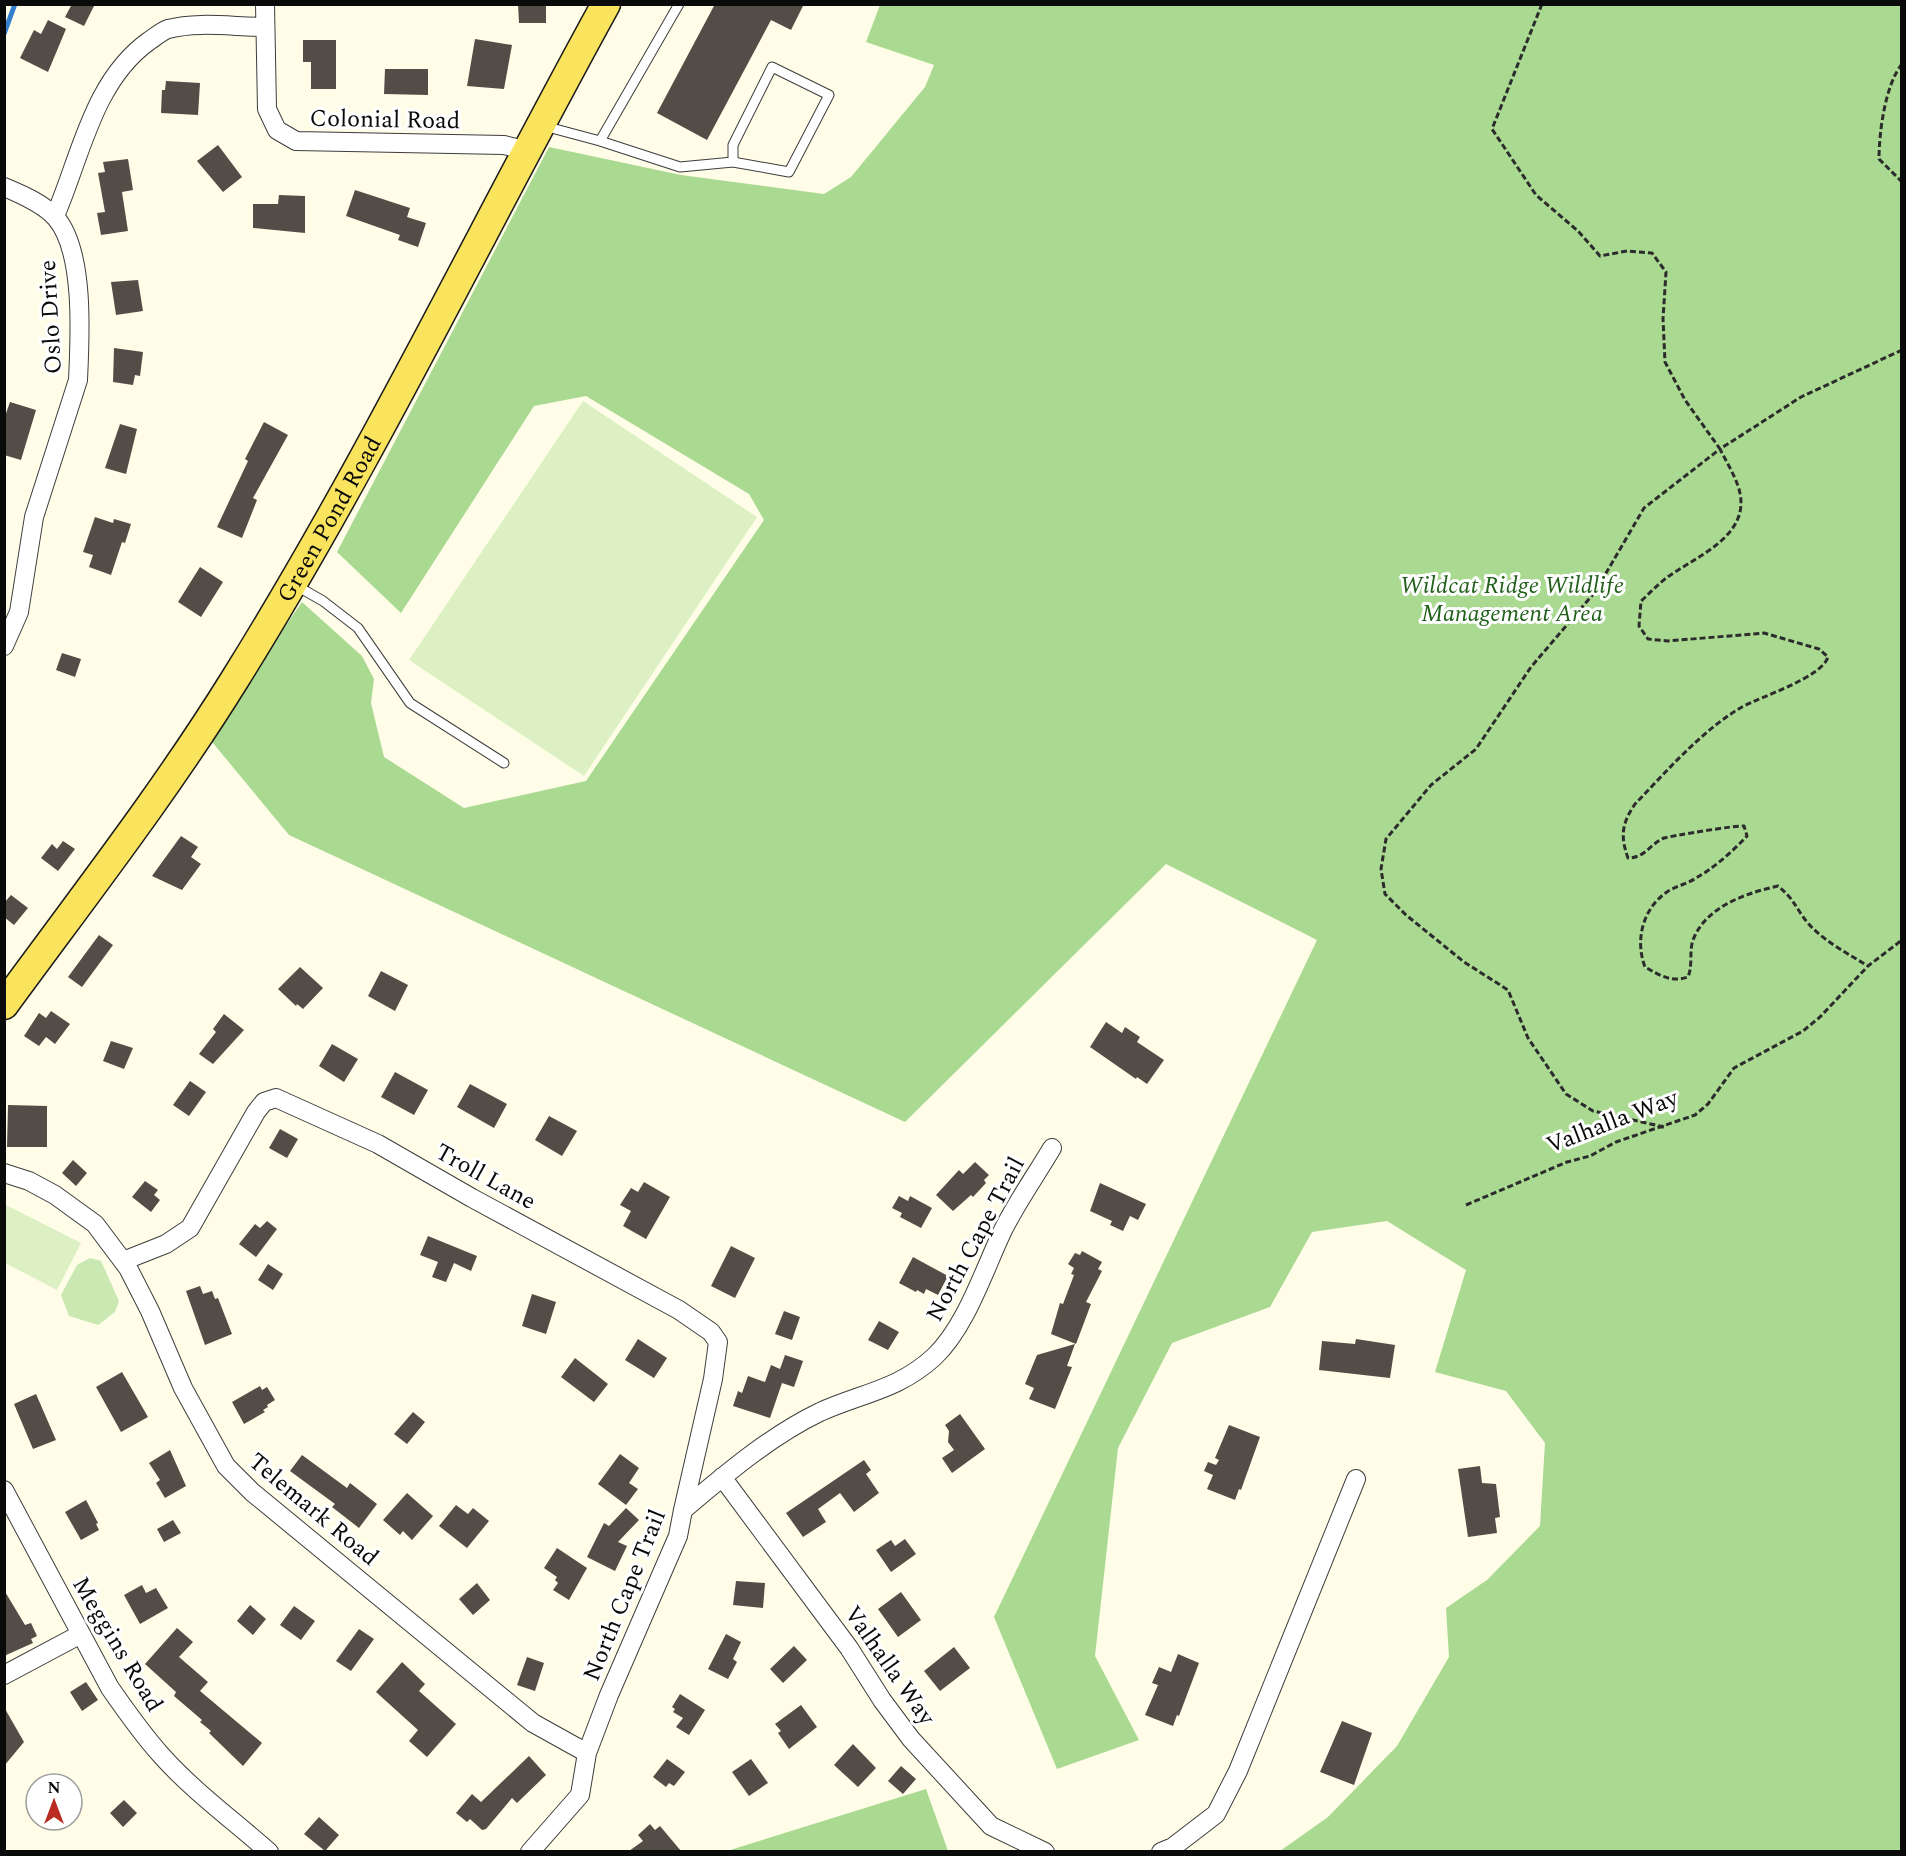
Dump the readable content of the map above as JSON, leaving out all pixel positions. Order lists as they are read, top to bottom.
{
  "streets": {
    "main road": ["Green Pond Road"],
    "street": [
      "Colonial Road",
      "Oslo Drive",
      "Valhalla Way",
      "Troll Lane",
      "North Cape Trail",
      "Telemark Road",
      "Meggins Road"
    ]
  },
  "crossings": [
    ["Colonial Road", "Green Pond Road"],
    ["Valhalla Way", "North Cape Trail"],
    ["Troll Lane", "North Cape Trail"],
    ["Troll Lane", "Telemark Road"],
    ["North Cape Trail", "Telemark Road"]
  ],
  "parks": ["Wildcat Ridge Wildlife Management Area"],
  "north": "top"
}
